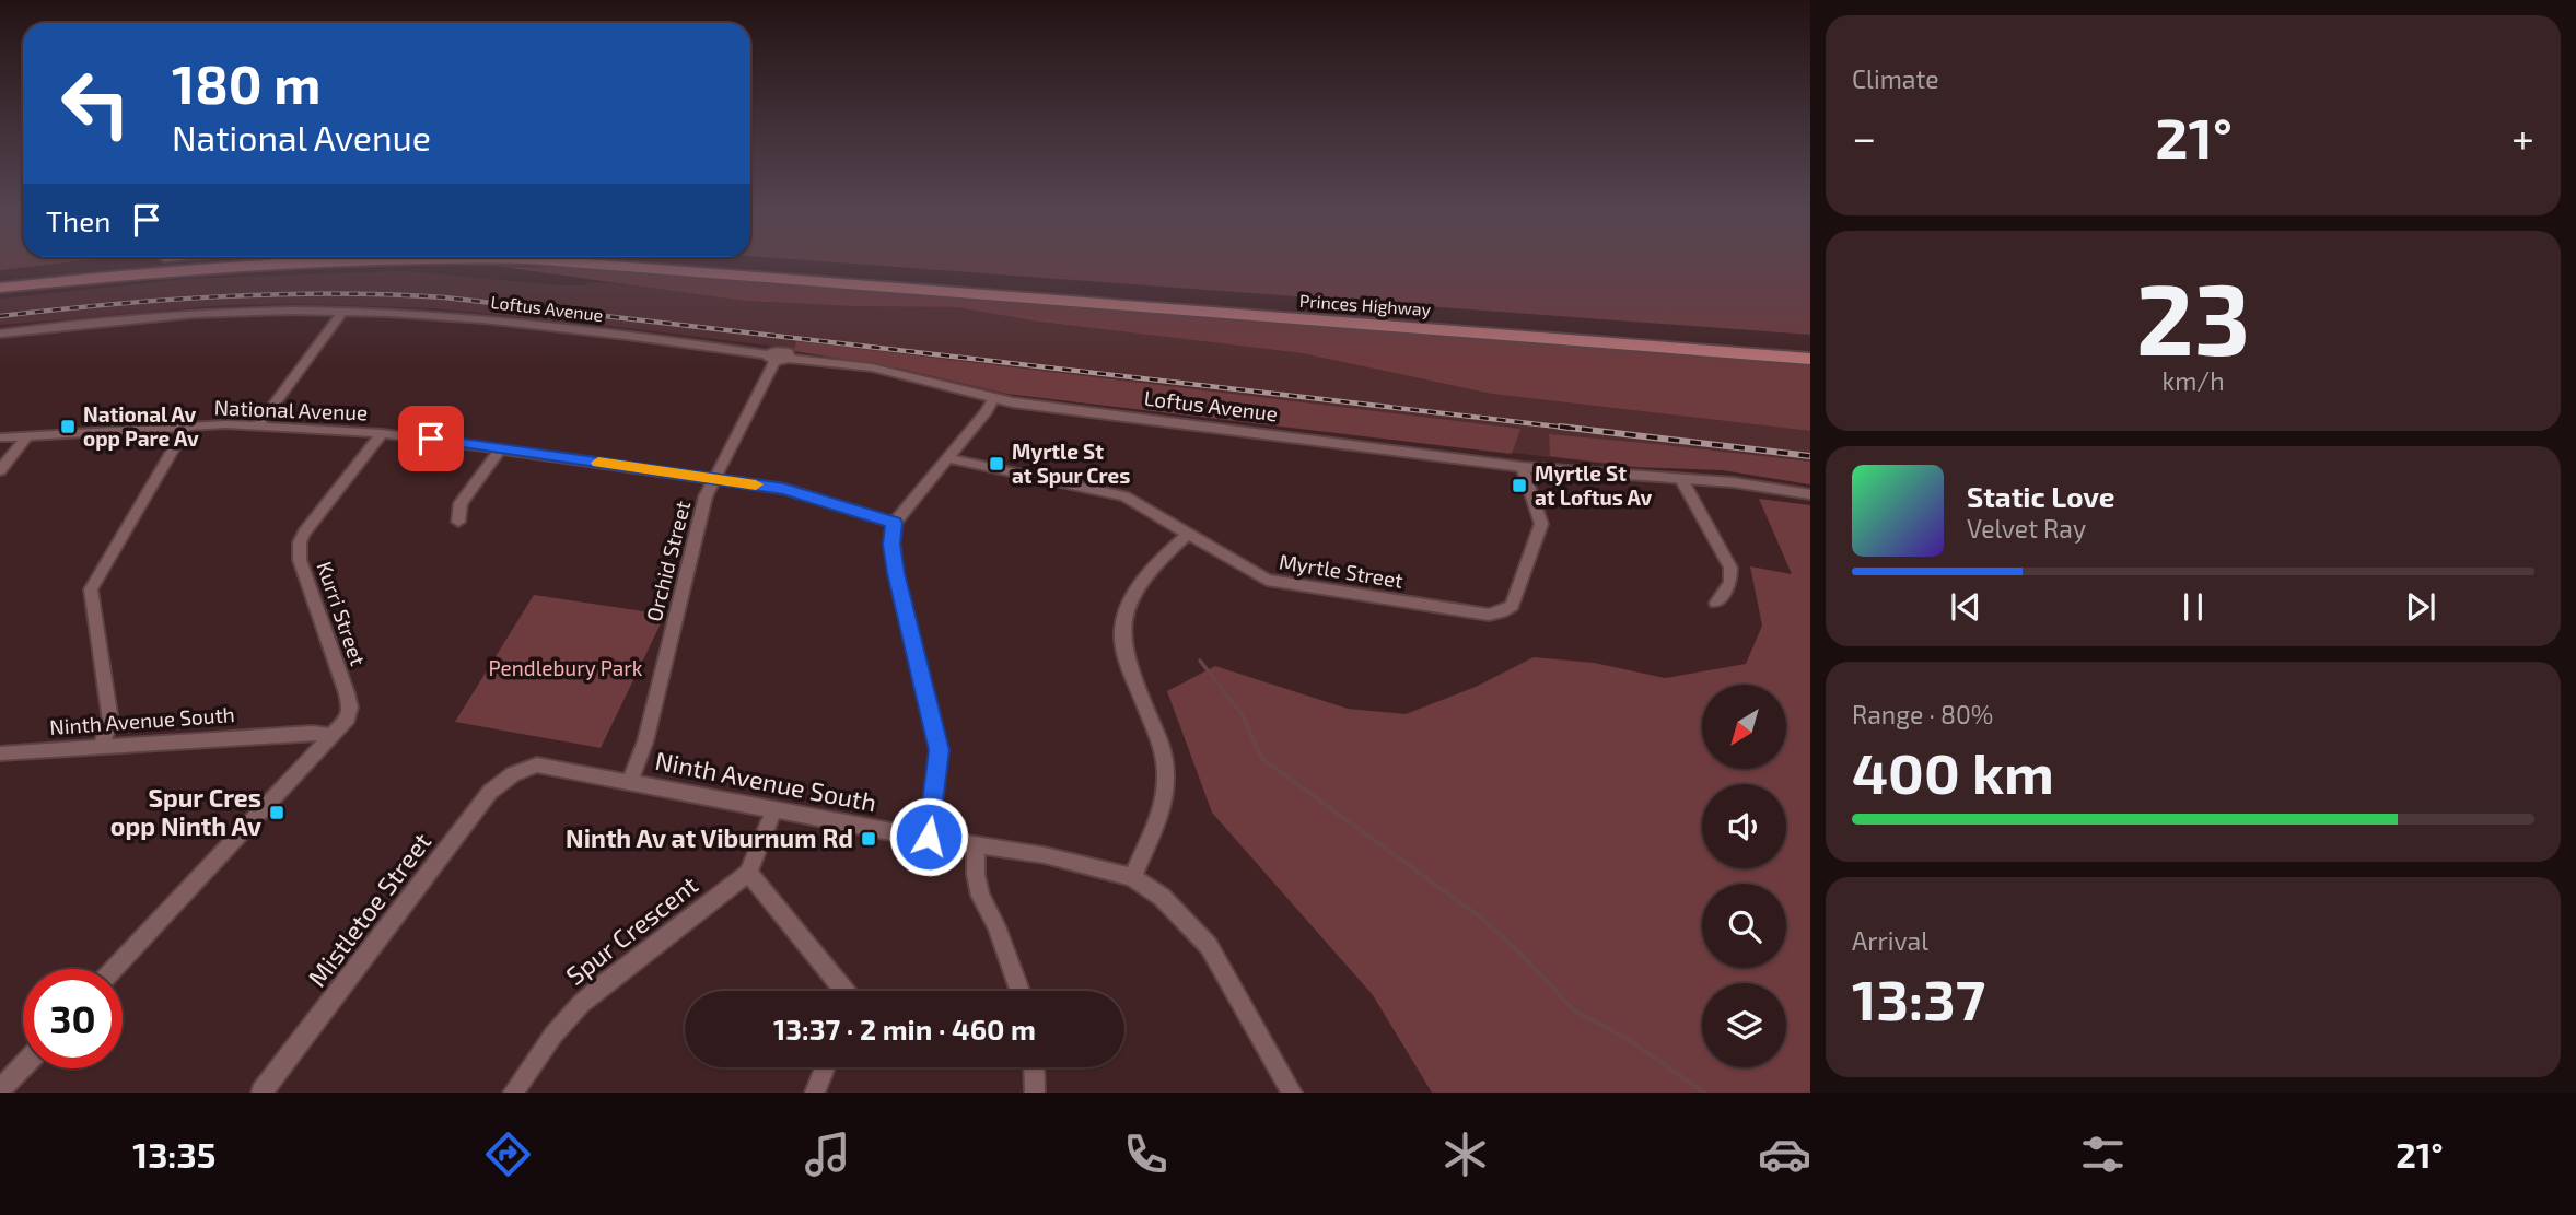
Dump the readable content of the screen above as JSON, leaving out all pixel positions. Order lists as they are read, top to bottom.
{
  "streets": {
    "highway": ["Princes Highway"],
    "street": [
      "Loftus Avenue",
      "National Avenue",
      "Orchid Street",
      "Myrtle Street",
      "Kurri Street",
      "Ninth Avenue South",
      "Mistletoe Street",
      "Spur Crescent"
    ]
  },
  "crossings": [
    ["Loftus Avenue", "Orchid Street"],
    ["Loftus Avenue", "Myrtle Street"],
    ["National Avenue", "Orchid Street"],
    ["National Avenue", "Kurri Street"],
    ["Orchid Street", "Ninth Avenue South"],
    ["Kurri Street", "Ninth Avenue South"],
    ["Ninth Avenue South", "Mistletoe Street"],
    ["Ninth Avenue South", "Spur Crescent"]
  ],
  "parks": ["Pendlebury Park"],
  "places": {
    "transit": [
      "National Av opp Pare Av",
      "Myrtle St at Spur Cres",
      "Myrtle St at Loftus Av",
      "Spur Cres opp Ninth Av",
      "Ninth Av at Viburnum Rd"
    ]
  },
  "north": "bottom left",
  "page": {
    "tile": [
      "Climate",
      ["23", "km/h"],
      ["Range · 80%", "400 km"],
      ["Arrival", "13:37"]
    ],
    "turn": ["180 m", "National Avenue"],
    "heat": ["−", "21°", "+"],
    "then": "Then",
    "song": ["Static Love", "Velvet Ray"],
    "limit": "30",
    "trip": "13:37 · 2 min · 460 m",
    "tabs": ["13:35", "21°"]
  }
}
